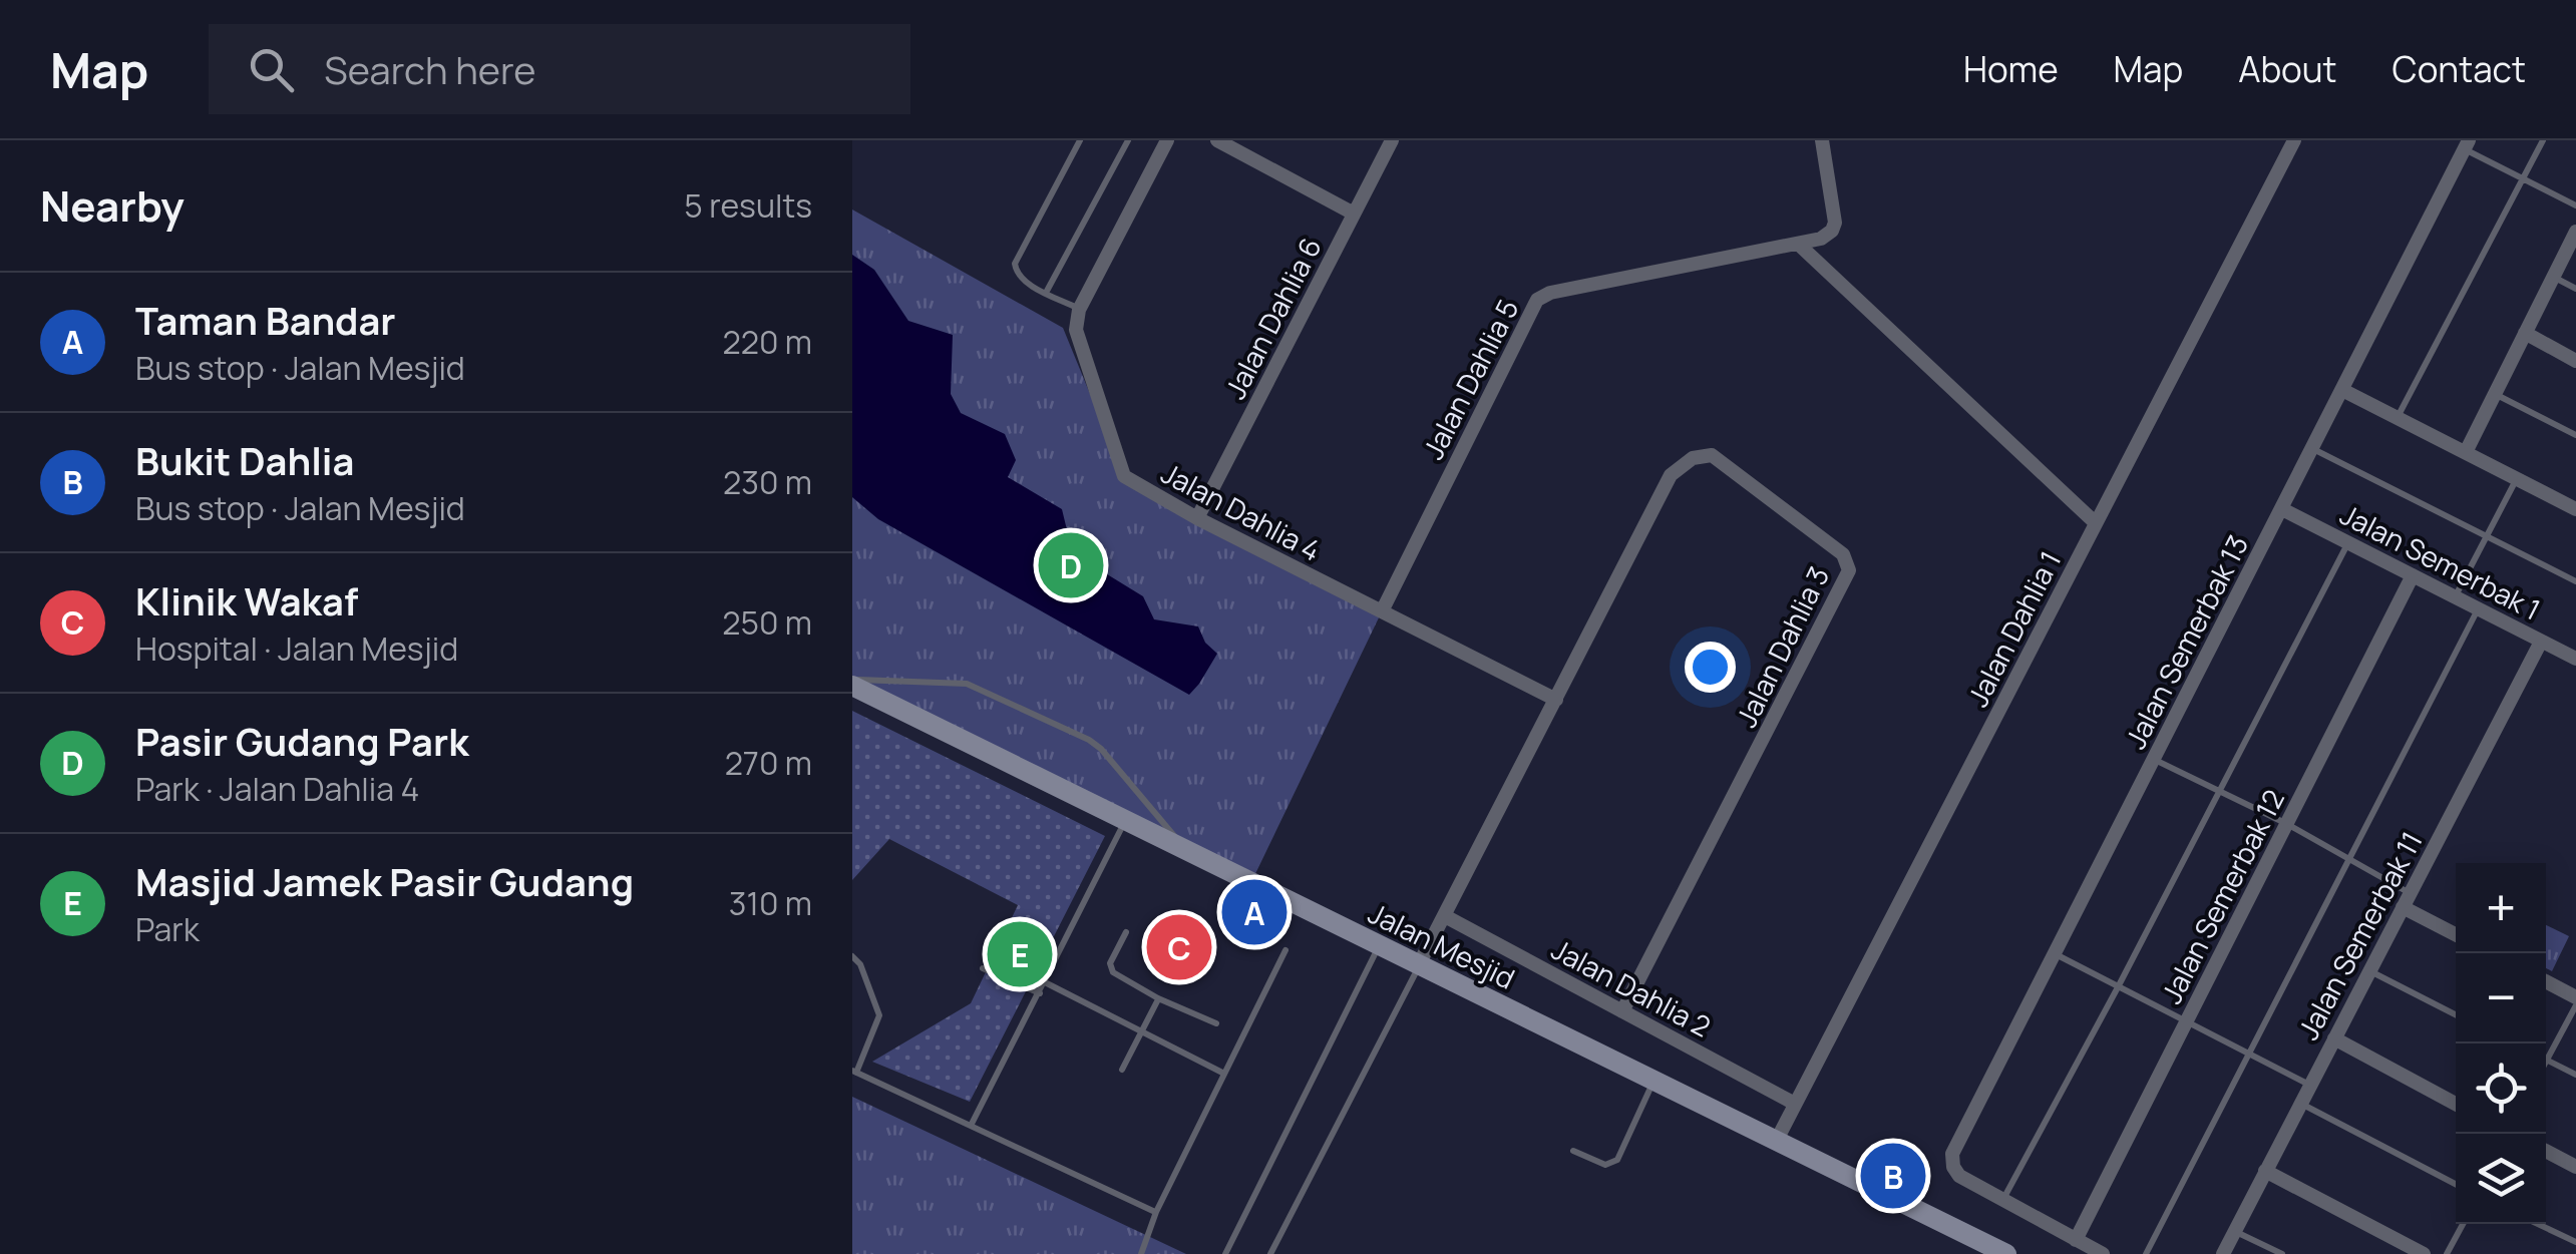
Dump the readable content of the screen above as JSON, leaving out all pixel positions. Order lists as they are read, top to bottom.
{
  "streets": {
    "main road": ["Jalan Mesjid"],
    "street": [
      "Jalan Dahlia 6",
      "Jalan Dahlia 5",
      "Jalan Dahlia 4",
      "Jalan Semerbak 1",
      "Jalan Dahlia 1",
      "Jalan Semerbak 13",
      "Jalan Dahlia 3",
      "Jalan Semerbak 12",
      "Jalan Semerbak 11",
      "Jalan Dahlia 2"
    ]
  },
  "crossings": [
    ["Jalan Dahlia 6", "Jalan Dahlia 4"],
    ["Jalan Dahlia 5", "Jalan Dahlia 4"],
    ["Jalan Dahlia 4", "Jalan Dahlia 3"],
    ["Jalan Semerbak 1", "Jalan Semerbak 13"],
    ["Jalan Semerbak 1", "Jalan Semerbak 12"],
    ["Jalan Semerbak 1", "Jalan Semerbak 11"],
    ["Jalan Dahlia 1", "Jalan Mesjid"],
    ["Jalan Dahlia 1", "Jalan Dahlia 2"],
    ["Jalan Dahlia 3", "Jalan Dahlia 2"]
  ],
  "page": {
    "header": "Map",
    "search": "Search here",
    "nav": [
      "Home",
      "Map",
      "About",
      "Contact"
    ],
    "heading": ["Nearby", "5 results"],
    "list": [
      {
        "mark": "A",
        "name": "Taman Bandar",
        "note": "Bus stop · Jalan Mesjid",
        "value": "220 m"
      },
      {
        "mark": "B",
        "name": "Bukit Dahlia",
        "note": "Bus stop · Jalan Mesjid",
        "value": "230 m"
      },
      {
        "mark": "C",
        "name": "Klinik Wakaf",
        "note": "Hospital · Jalan Mesjid",
        "value": "250 m"
      },
      {
        "mark": "D",
        "name": "Pasir Gudang Park",
        "note": "Park · Jalan Dahlia 4",
        "value": "270 m"
      },
      {
        "mark": "E",
        "name": "Masjid Jamek Pasir Gudang",
        "note": "Park",
        "value": "310 m"
      }
    ],
    "pins": [
      "D",
      "A",
      "C",
      "E",
      "B"
    ],
    "map_buttons": ["+", "−"]
  }
}
